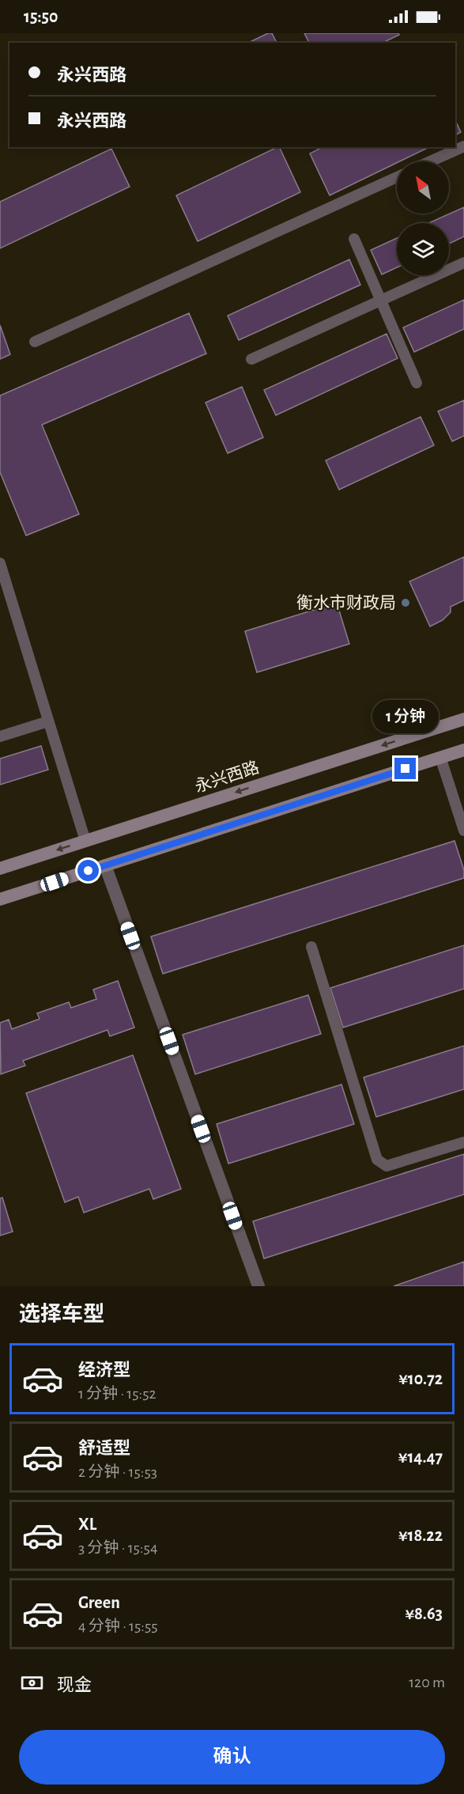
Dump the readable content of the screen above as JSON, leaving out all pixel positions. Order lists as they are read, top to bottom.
{
  "streets": {
    "main road": ["永兴西路"]
  },
  "places": ["衡水市财政局"],
  "north": "top left",
  "page": {
    "status": "15:50",
    "banner": ["永兴西路", "永兴西路"],
    "bubble": "1 分钟",
    "heading": "选择车型",
    "list": [
      {
        "name": "经济型",
        "note": "1 分钟 · 15:52",
        "value": "¥10.72"
      },
      {
        "name": "舒适型",
        "note": "2 分钟 · 15:53",
        "value": "¥14.47"
      },
      {
        "name": "XL",
        "note": "3 分钟 · 15:54",
        "value": "¥18.22"
      },
      {
        "name": "Green",
        "note": "4 分钟 · 15:55",
        "value": "¥8.63"
      }
    ],
    "pay": ["现金", "120 m"],
    "buttons": "确认"
  }
}
